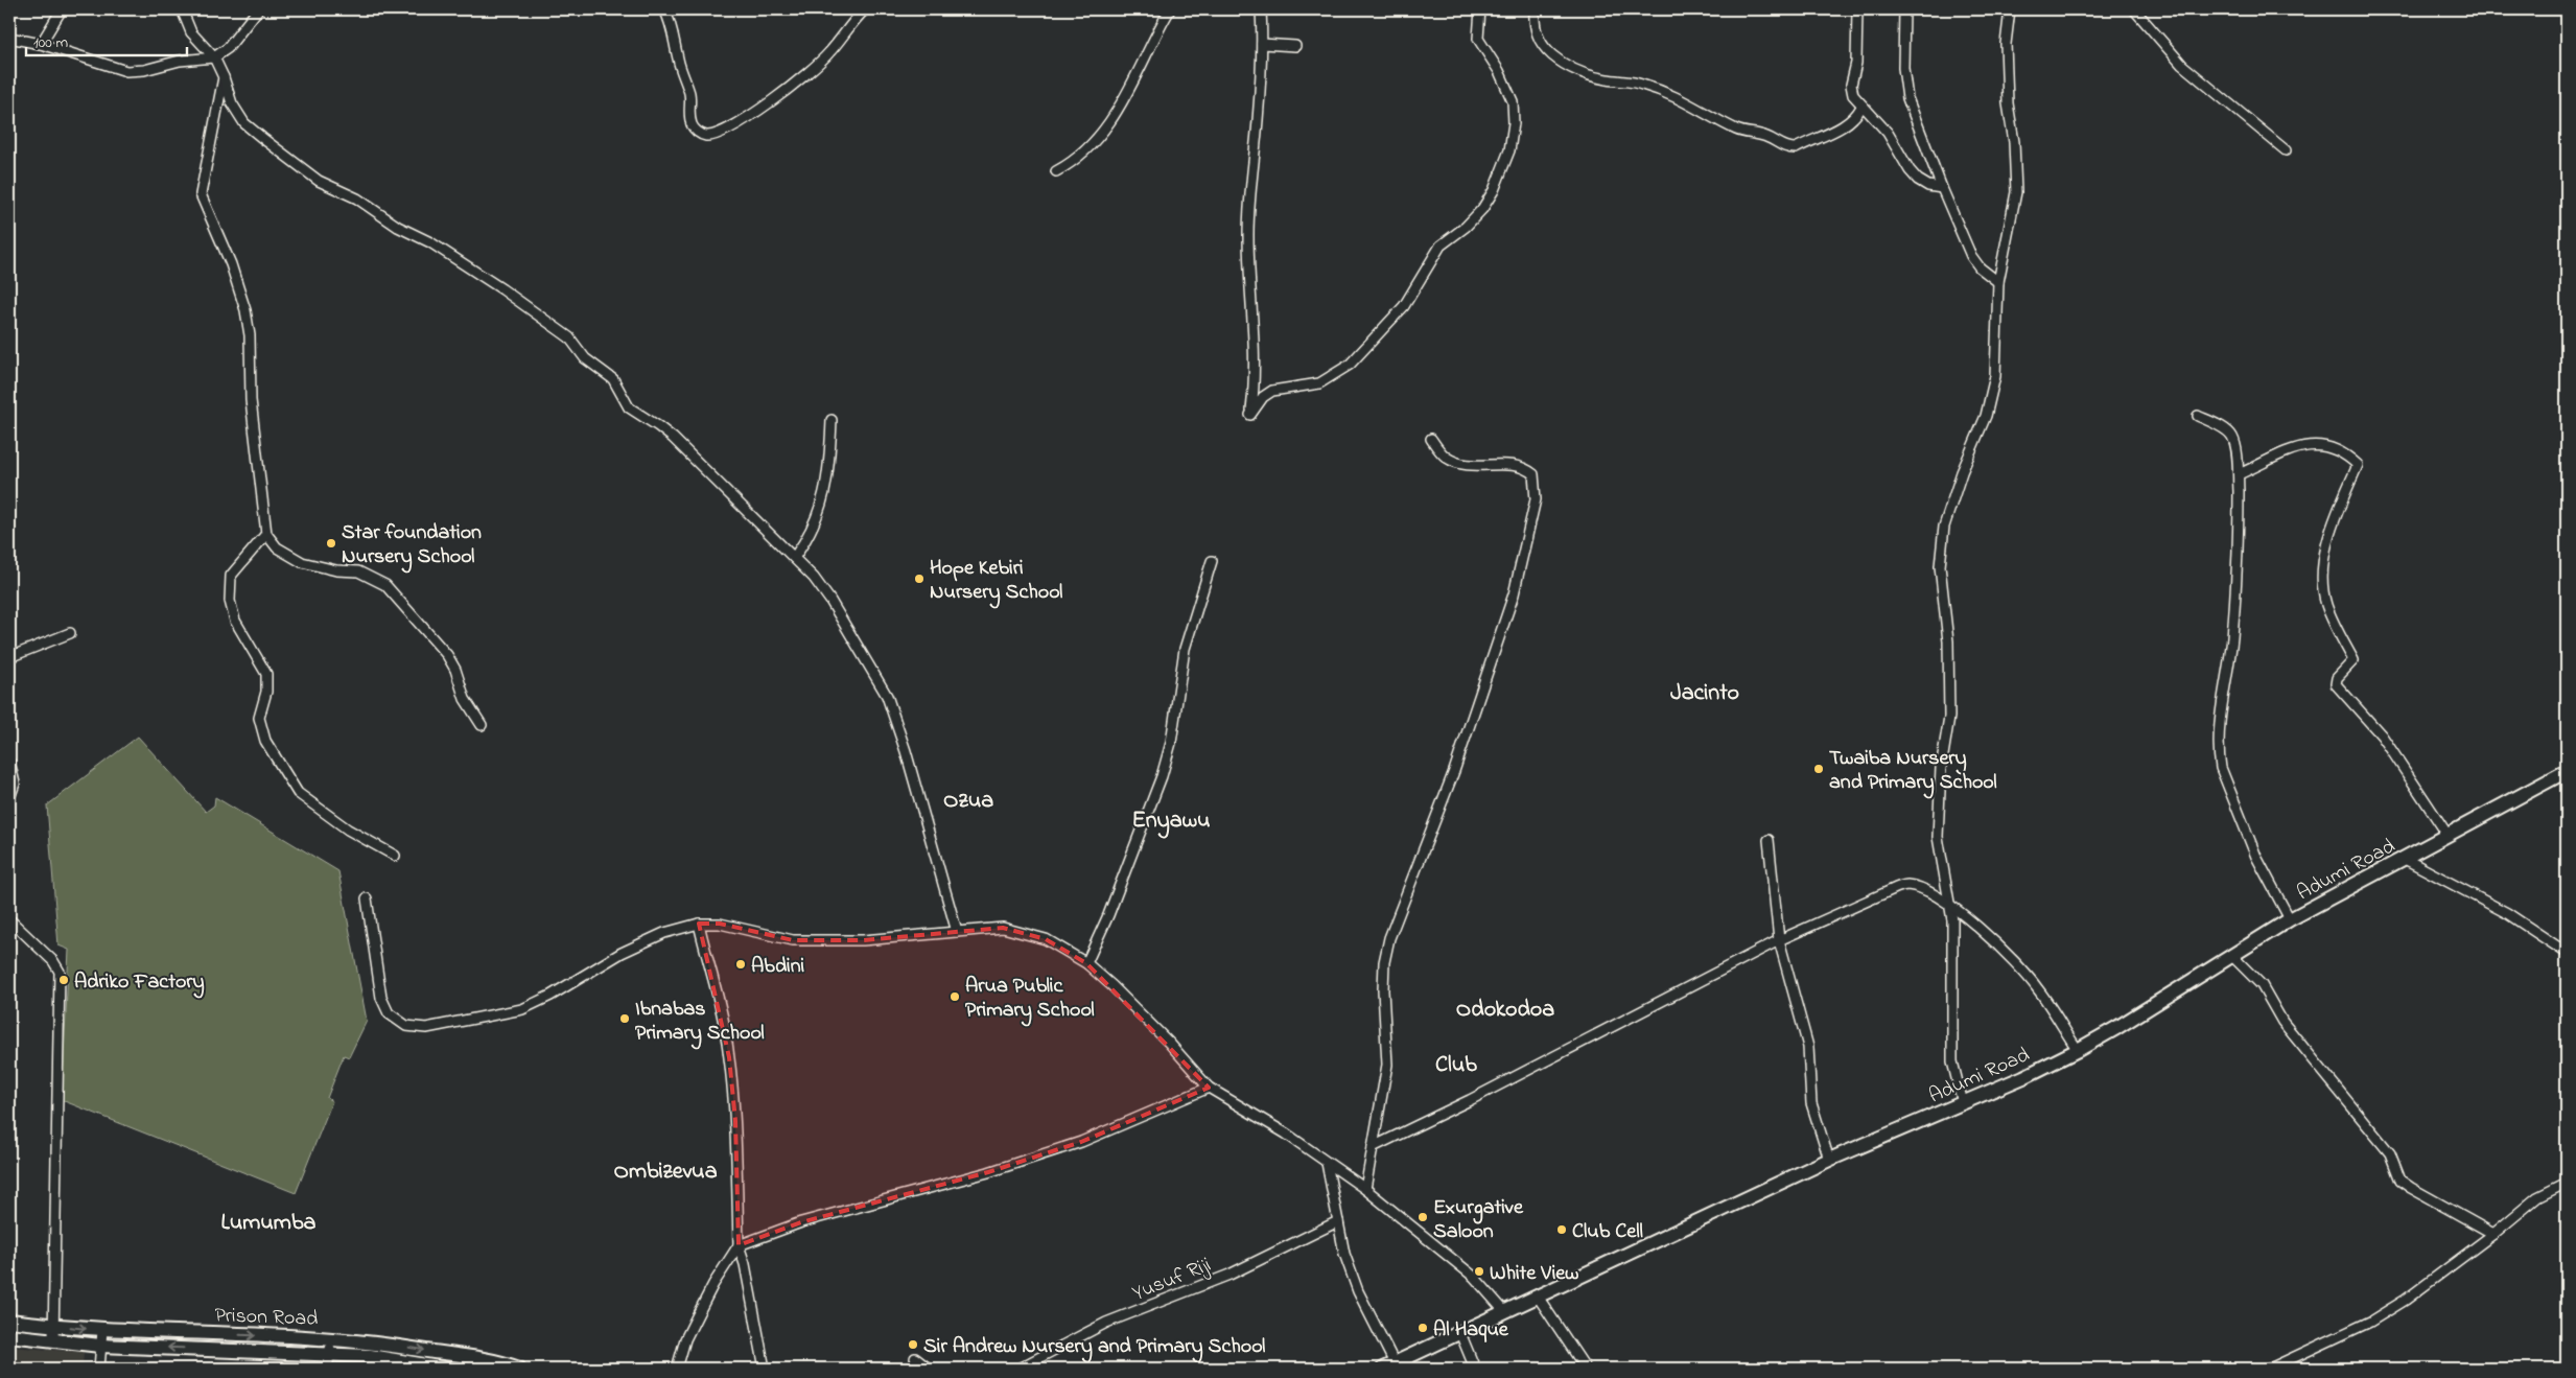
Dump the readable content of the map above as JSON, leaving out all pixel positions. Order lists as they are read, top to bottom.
{
  "streets": {
    "main road": ["Adumi Road", "Prison Road"],
    "street": ["Yusuf Riji"]
  },
  "districts": [
    "Jacinto",
    "Ozua",
    "Enyawu",
    "Odokodoa",
    "Club",
    "Ombizevua",
    "Lumumba"
  ],
  "places": [
    "Star foundation Nursery School",
    "Hope Kebiri Nursery School",
    "Twaiba Nursery and Primary School",
    "Abdini",
    "Adriko Factory",
    "Arua Public Primary School",
    "Ibnabas Primary School",
    "Exurgative Saloon",
    "Club Cell",
    "White View",
    "Al Haque",
    "Sir Andrew Nursery and Primary School"
  ],
  "scale_bar": "100 m"
}
